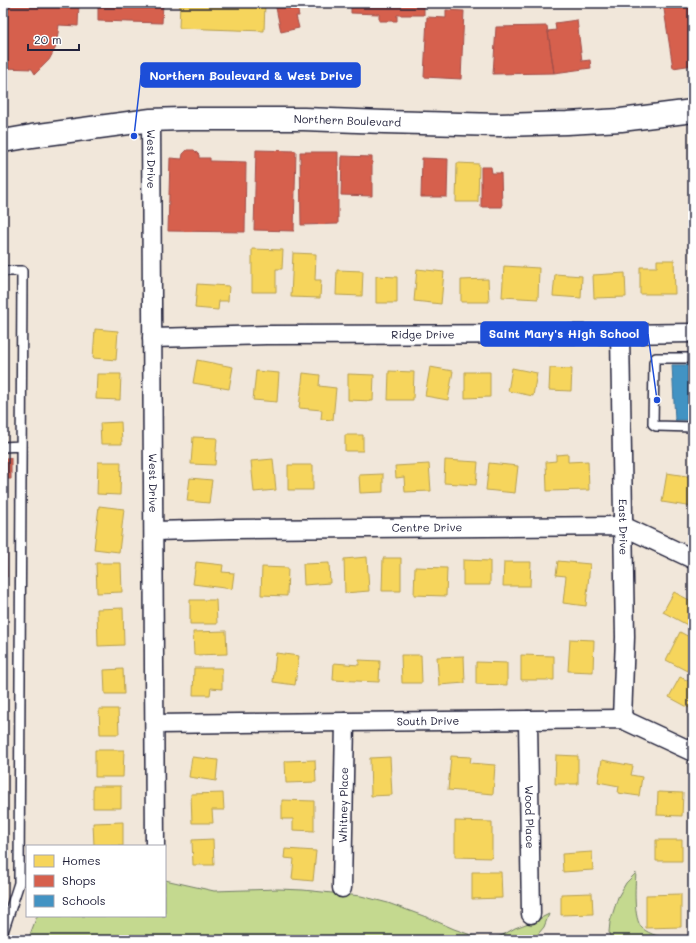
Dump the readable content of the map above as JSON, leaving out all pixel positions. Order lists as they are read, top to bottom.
{
  "streets": {
    "main road": ["Northern Boulevard"],
    "street": [
      "West Drive",
      "Ridge Drive",
      "Centre Drive",
      "East Drive",
      "South Drive",
      "Whitney Place",
      "Wood Place"
    ]
  },
  "crossings": [
    ["Northern Boulevard", "West Drive"],
    ["West Drive", "Ridge Drive"],
    ["West Drive", "Centre Drive"],
    ["West Drive", "South Drive"],
    ["Ridge Drive", "East Drive"],
    ["Centre Drive", "East Drive"],
    ["East Drive", "South Drive"],
    ["South Drive", "Whitney Place"],
    ["South Drive", "Wood Place"]
  ],
  "places": ["Northern Boulevard & West Drive", "Saint Mary's High School"],
  "legend": ["Homes", "Shops", "Schools"],
  "scale_bar": "20 m"
}
